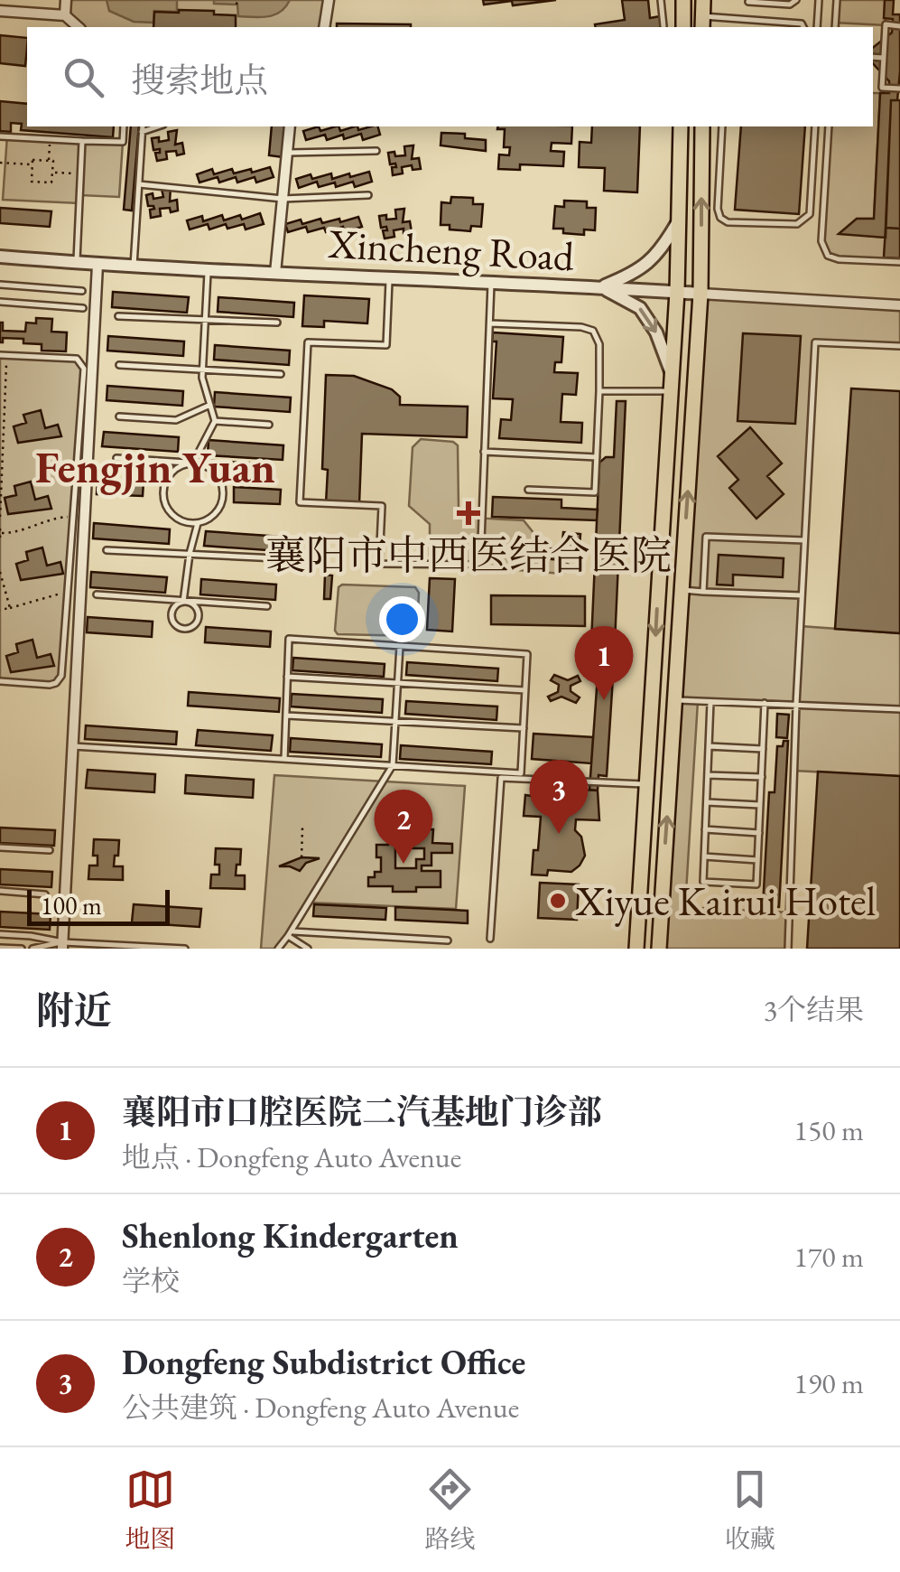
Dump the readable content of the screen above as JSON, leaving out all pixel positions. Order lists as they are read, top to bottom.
{
  "streets": {
    "street": ["Xincheng Road"]
  },
  "districts": ["Fengjin Yuan"],
  "places": {
    "health": ["襄阳市中西医结合医院"],
    "other": ["Xiyue Kairui Hotel"]
  },
  "scale_bar": "100 m",
  "page": {
    "search": "搜索地点",
    "pins": ["1", "3", "2"],
    "scale": "100 m",
    "heading": ["附近", "3个结果"],
    "list": [
      {
        "mark": "1",
        "name": "襄阳市口腔医院二汽基地门诊部",
        "note": "地点 · Dongfeng Auto Avenue",
        "value": "150 m"
      },
      {
        "mark": "2",
        "name": "Shenlong Kindergarten",
        "note": "学校",
        "value": "170 m"
      },
      {
        "mark": "3",
        "name": "Dongfeng Subdistrict Office",
        "note": "公共建筑 · Dongfeng Auto Avenue",
        "value": "190 m"
      }
    ],
    "nav": ["地图", "路线", "收藏"]
  }
}
